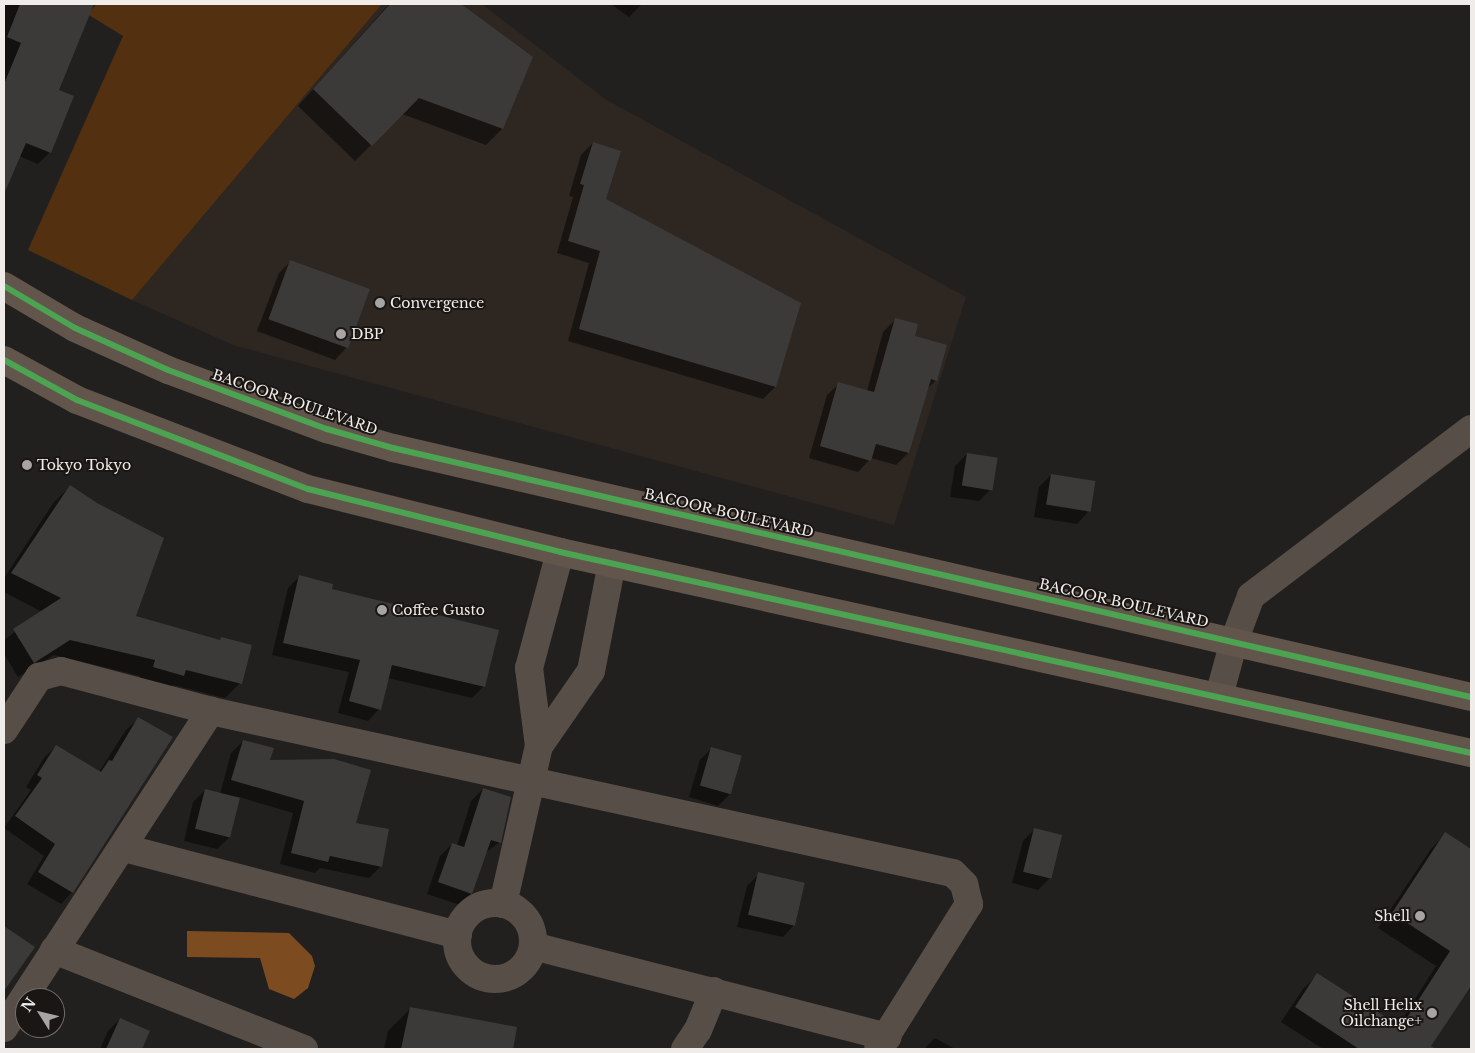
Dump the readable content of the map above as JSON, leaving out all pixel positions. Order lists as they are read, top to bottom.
{
  "streets": {
    "main road": ["BACOOR BOULEVARD"]
  },
  "places": [
    "Convergence",
    "DBP",
    "Tokyo Tokyo",
    "Coffee Gusto",
    "Shell",
    "Shell Helix Oilchange+"
  ],
  "north": "top left"
}
